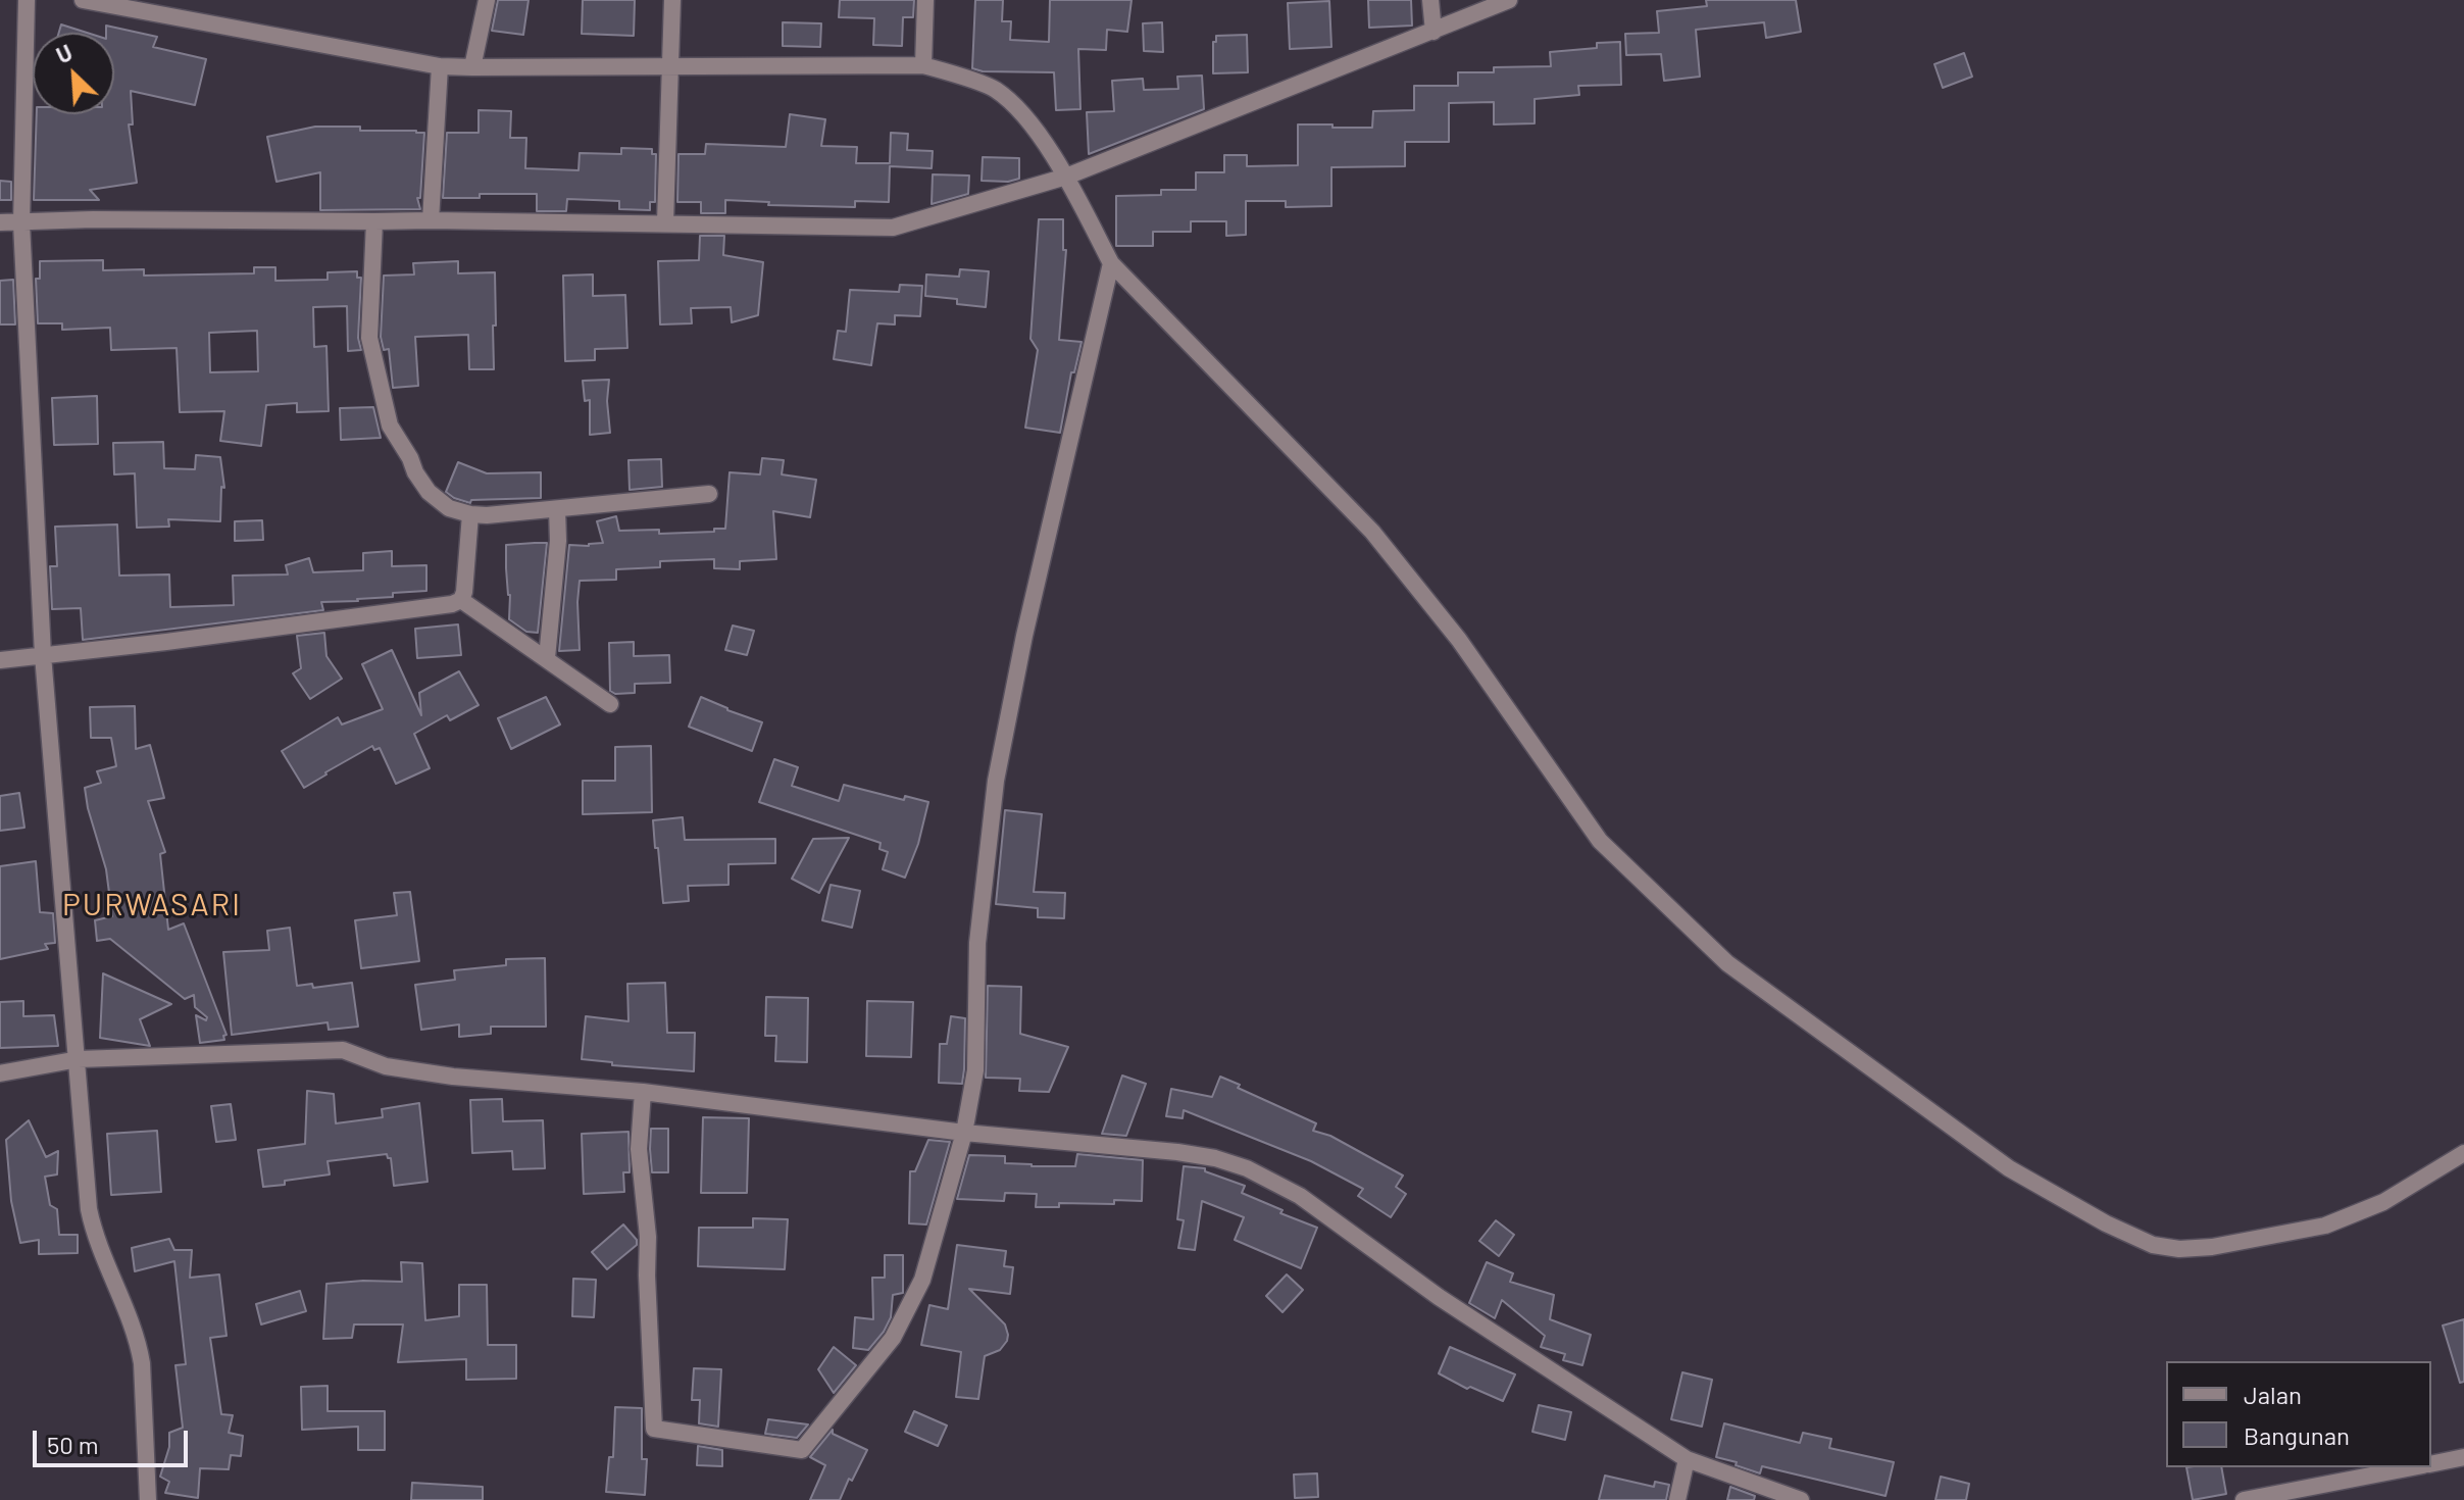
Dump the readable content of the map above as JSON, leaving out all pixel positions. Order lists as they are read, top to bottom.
{
  "districts": ["PURWASARI"],
  "legend": ["Jalan", "Bangunan"],
  "scale_bar": "50 m",
  "north": "top left"
}
